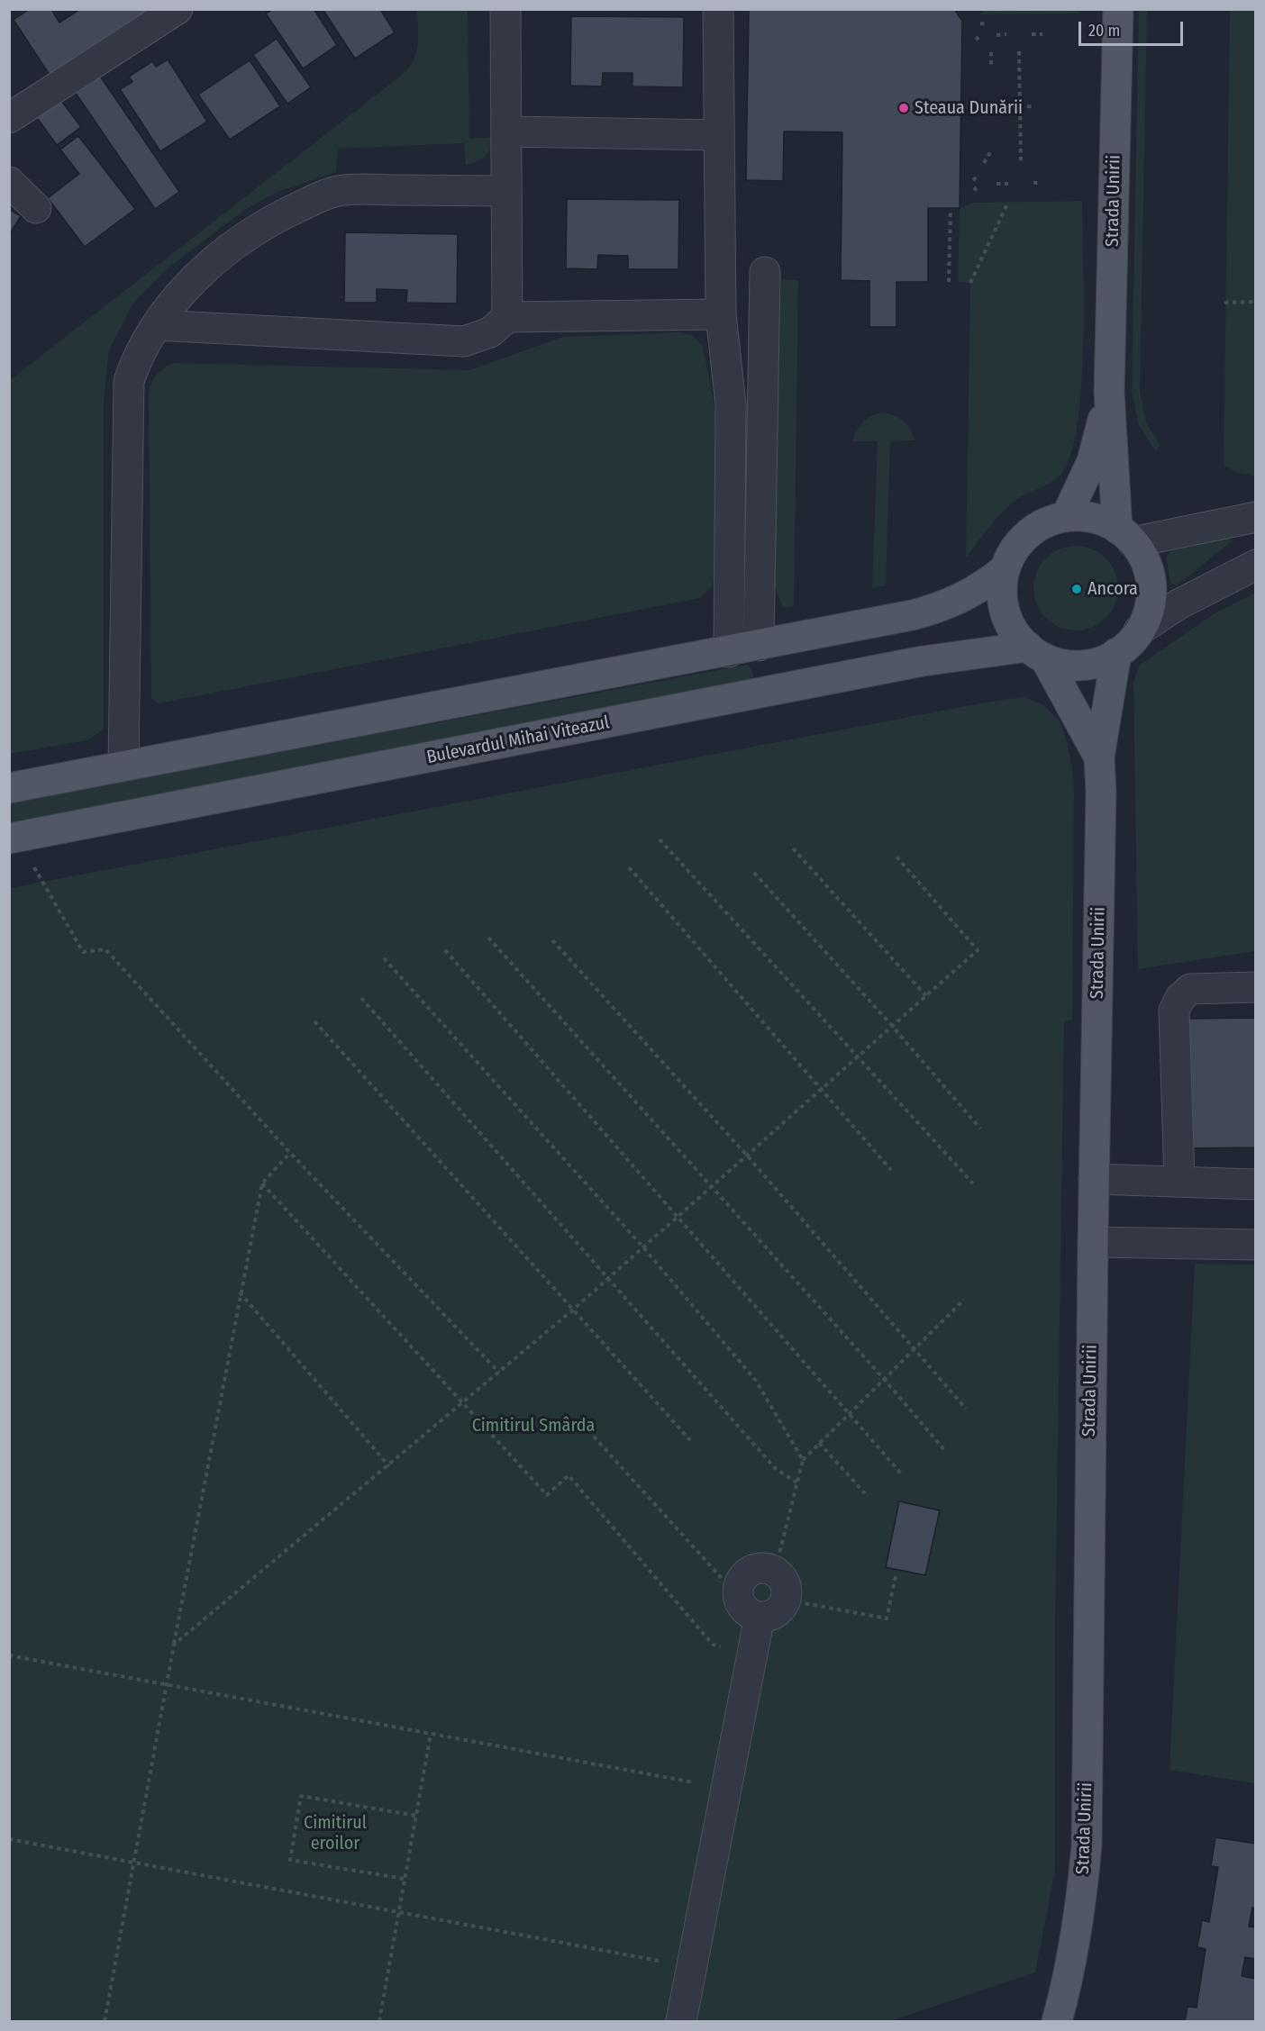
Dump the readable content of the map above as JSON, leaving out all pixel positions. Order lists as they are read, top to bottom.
{
  "streets": {
    "main road": ["Strada Unirii", "Bulevardul Mihai Viteazul"]
  },
  "crossings": [
    ["Strada Unirii", "Bulevardul Mihai Viteazul"]
  ],
  "parks": ["Cimitirul Smârda", "Cimitirul eroilor"],
  "places": ["Steaua Dunării", "Ancora"],
  "scale_bar": "20 m"
}
